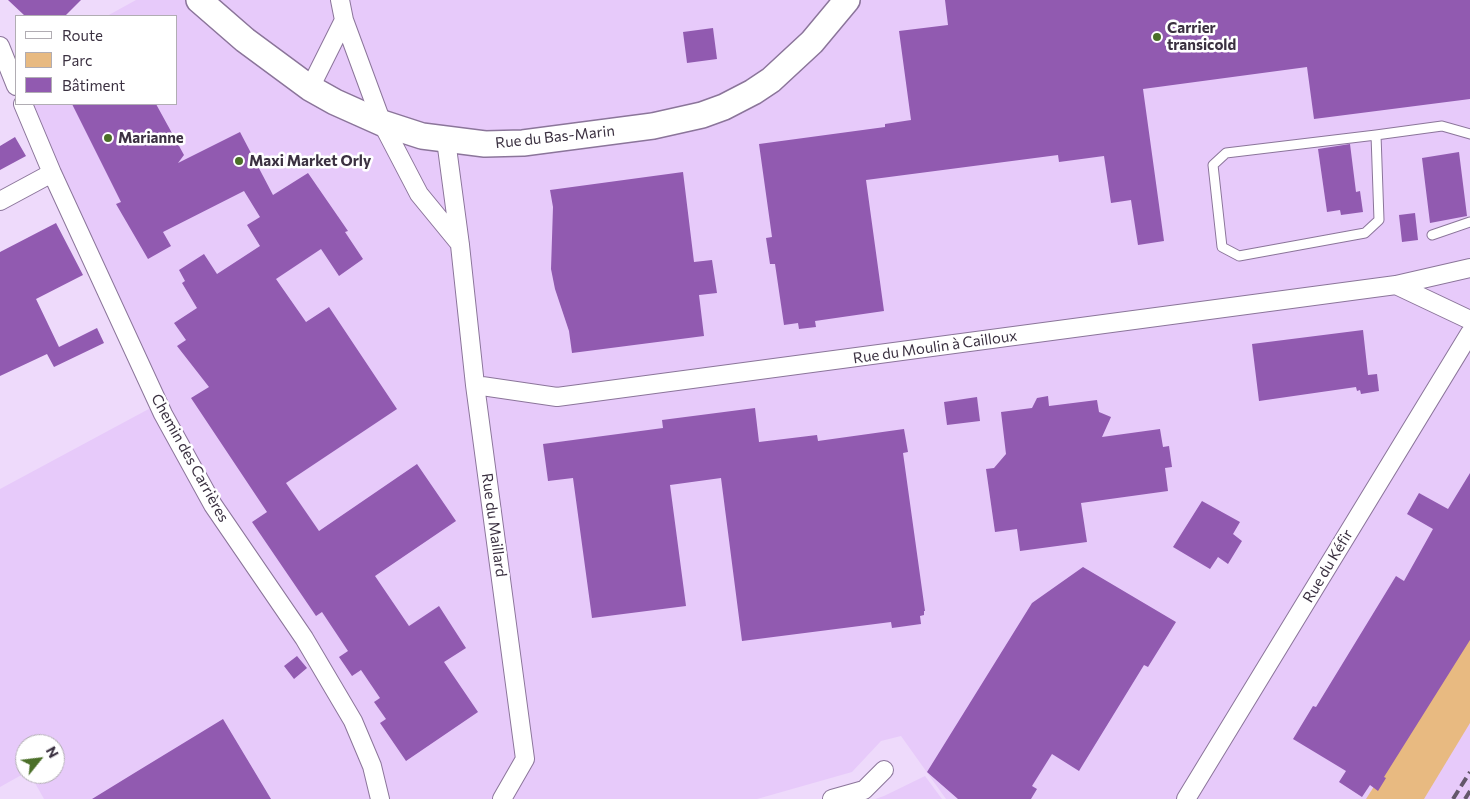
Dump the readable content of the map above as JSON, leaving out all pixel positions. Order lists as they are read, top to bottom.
{
  "streets": {
    "main road": ["Rue du Bas-Marin"],
    "street": [
      "Rue du Moulin à Cailloux",
      "Chemin des Carrières",
      "Rue du Maillard",
      "Rue du Kéfir"
    ]
  },
  "crossings": [
    ["Rue du Bas-Marin", "Rue du Maillard"],
    ["Rue du Moulin à Cailloux", "Rue du Maillard"]
  ],
  "places": ["Carrier transicold", "Marianne", "Maxi Market Orly"],
  "legend": ["Route", "Parc", "Bâtiment"],
  "north": "top right"
}
